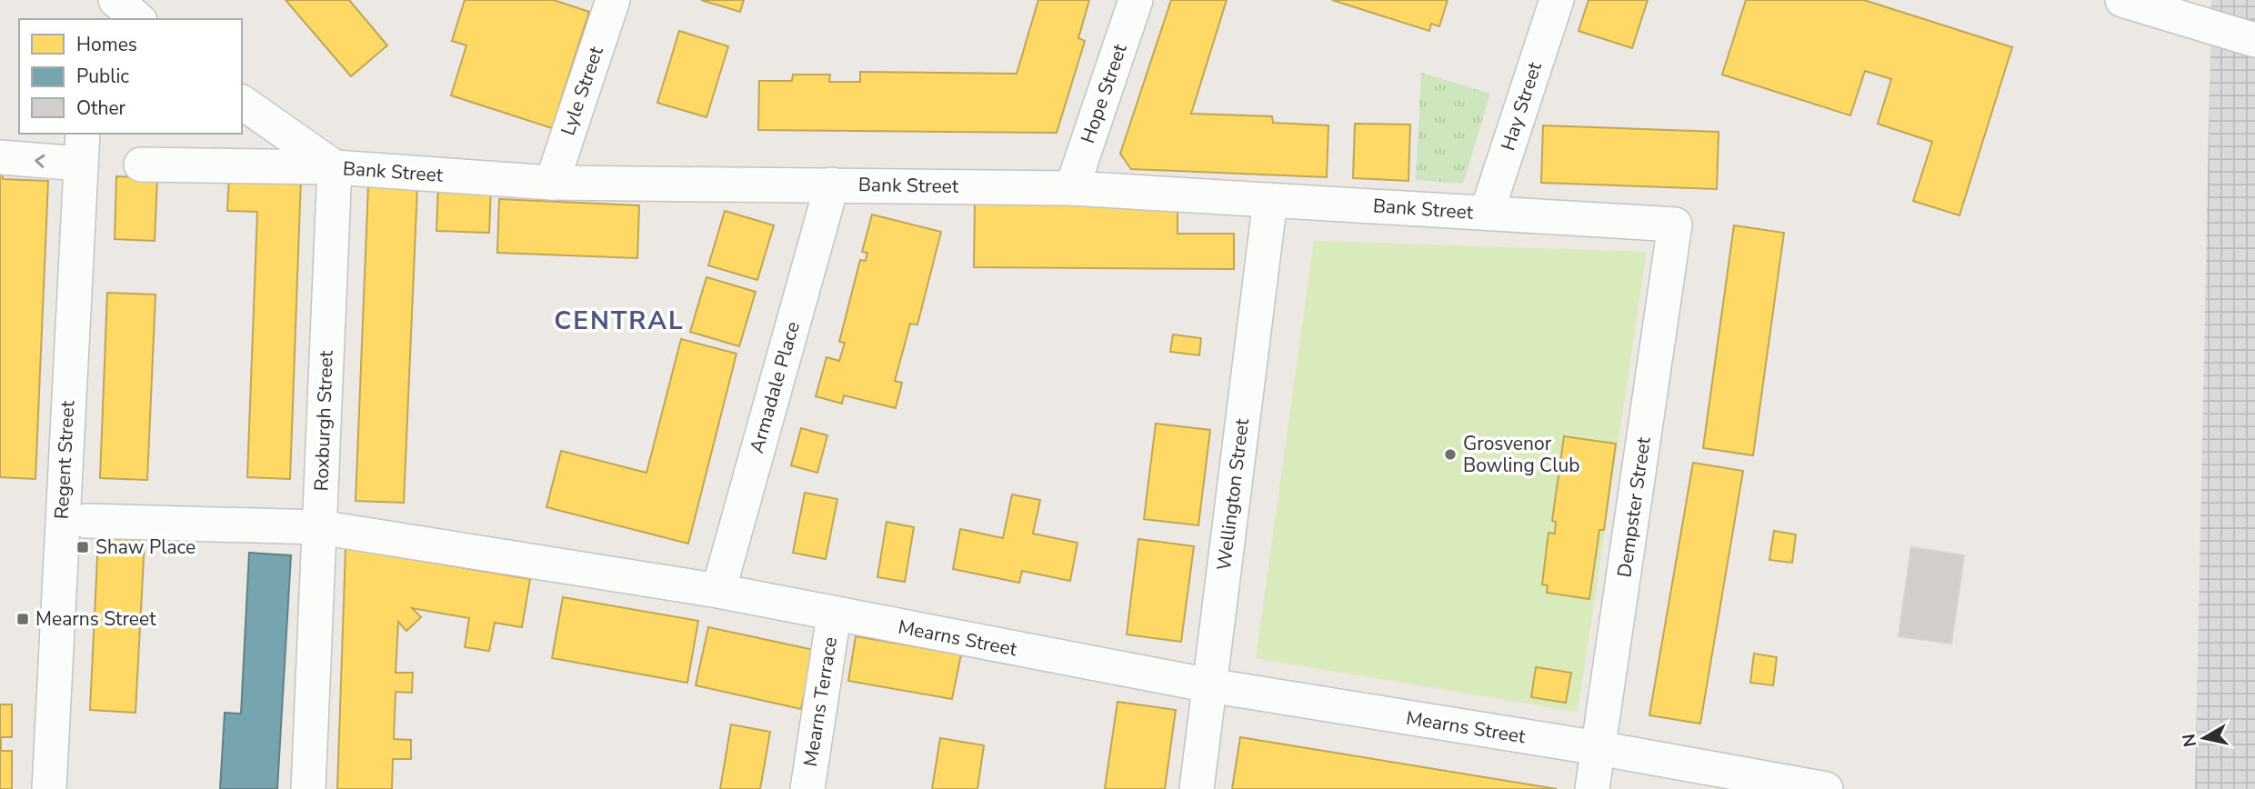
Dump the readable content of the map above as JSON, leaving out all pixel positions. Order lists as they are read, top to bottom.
{
  "streets": {
    "street": [
      "Lyle Street",
      "Hope Street",
      "Hay Street",
      "Bank Street",
      "Armadale Place",
      "Roxburgh Street",
      "Regent Street",
      "Wellington Street",
      "Dempster Street",
      "Mearns Street",
      "Mearns Terrace"
    ]
  },
  "crossings": [
    ["Lyle Street", "Bank Street"],
    ["Hope Street", "Bank Street"],
    ["Hay Street", "Bank Street"],
    ["Bank Street", "Armadale Place"],
    ["Bank Street", "Roxburgh Street"],
    ["Bank Street", "Wellington Street"],
    ["Bank Street", "Dempster Street"],
    ["Armadale Place", "Mearns Street"],
    ["Roxburgh Street", "Mearns Street"],
    ["Wellington Street", "Mearns Street"],
    ["Dempster Street", "Mearns Street"],
    ["Mearns Street", "Mearns Terrace"]
  ],
  "districts": ["CENTRAL"],
  "places": {
    "other": ["Grosvenor Bowling Club"],
    "transit": ["Shaw Place", "Mearns Street"]
  },
  "legend": ["Homes", "Public", "Other"],
  "north": "left"
}
